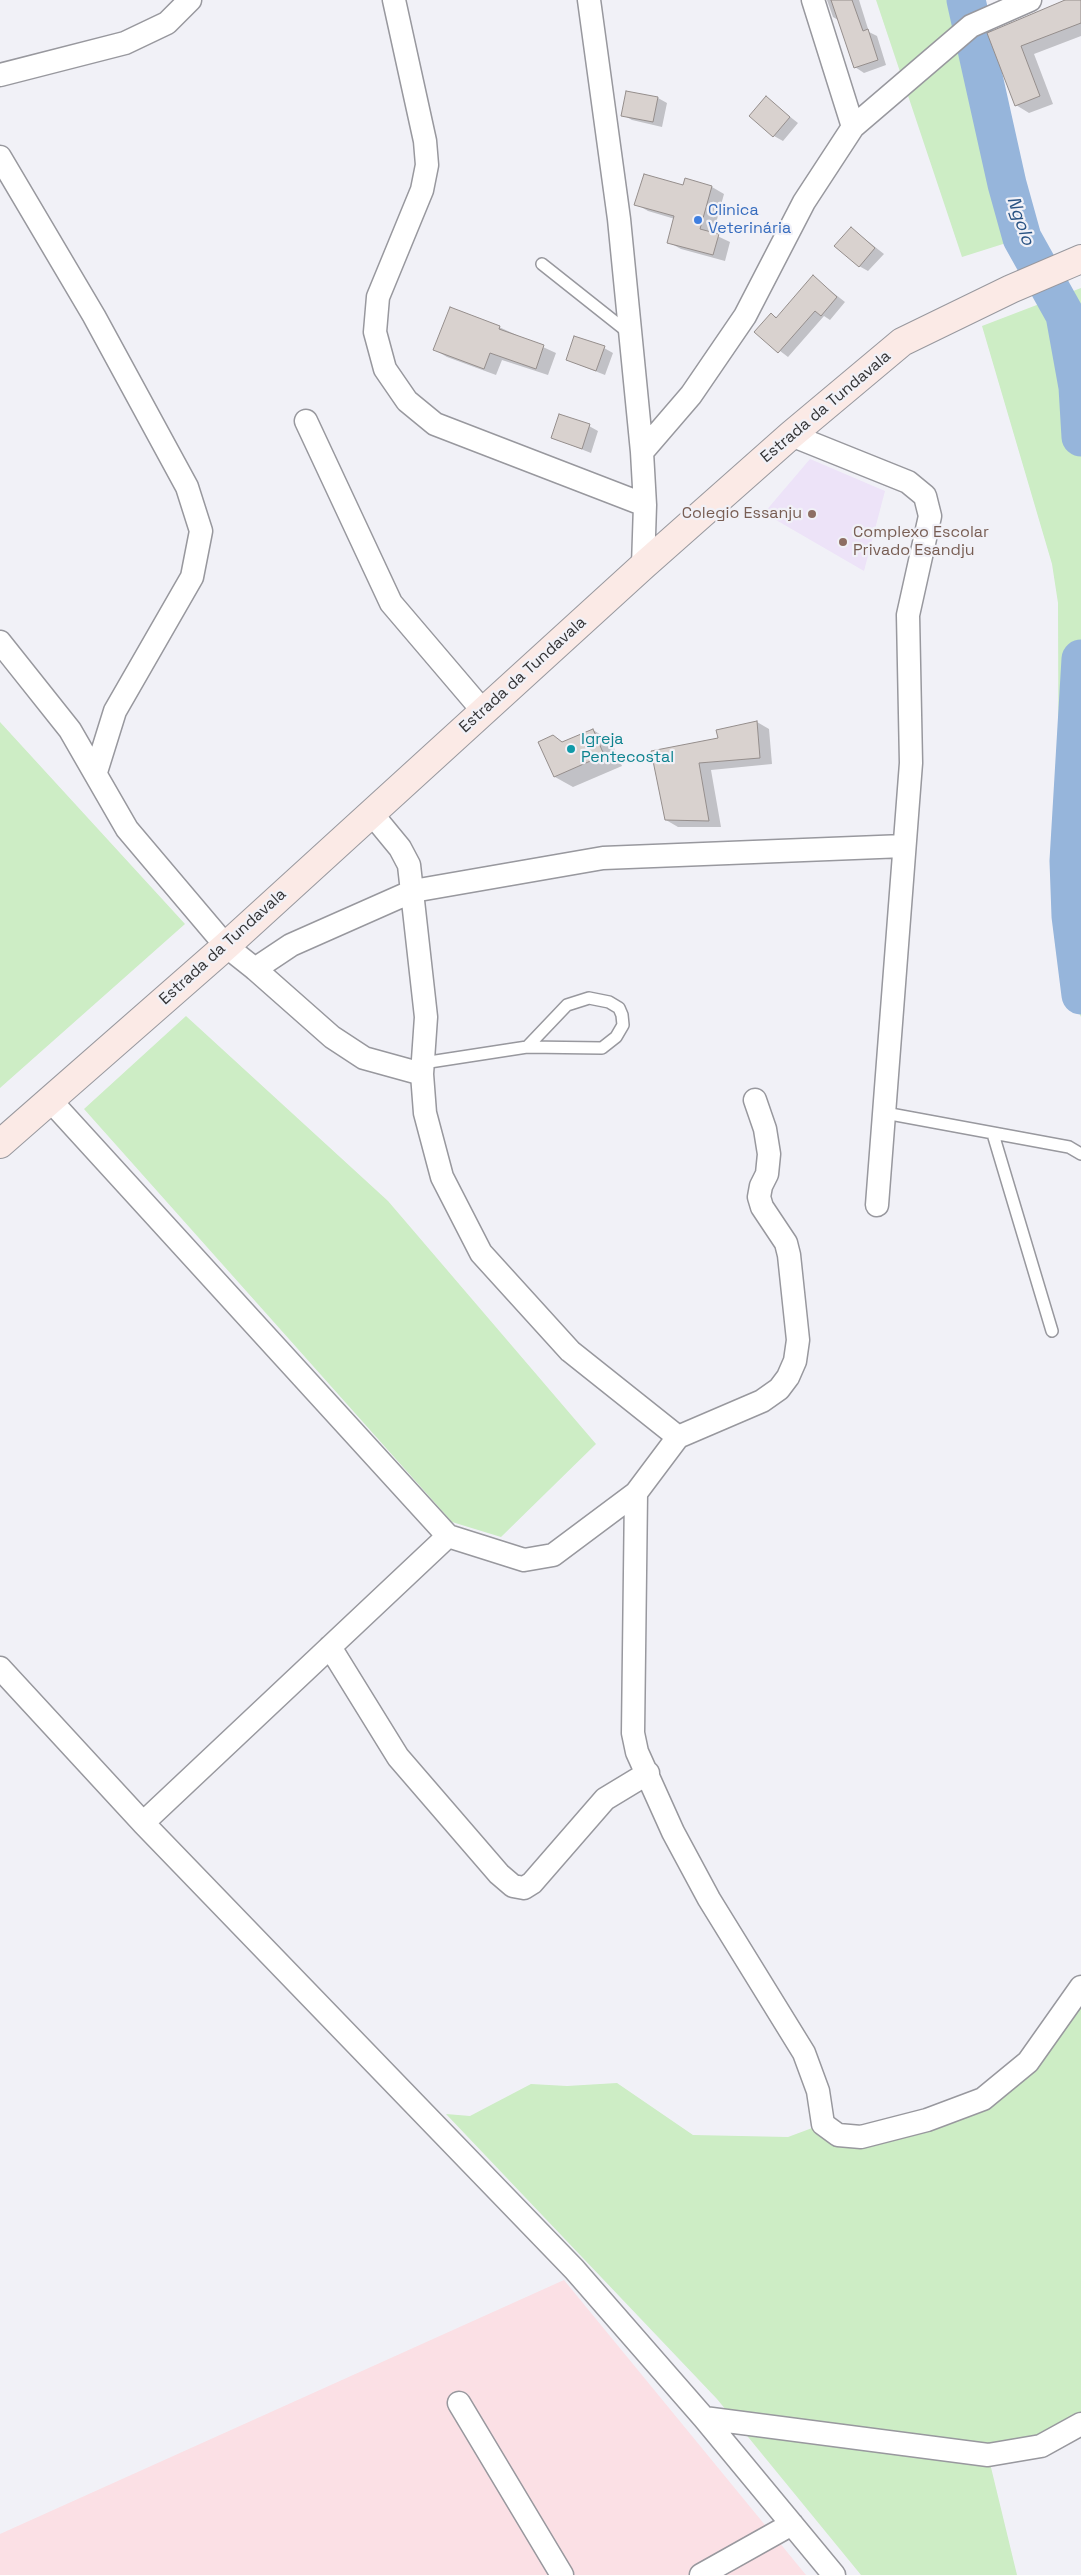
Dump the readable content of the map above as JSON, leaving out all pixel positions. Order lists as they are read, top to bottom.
{
  "streets": {
    "main road": ["Estrada da Tundavala"]
  },
  "water": ["Ngolo"],
  "places": [
    "Clinica Veterinária",
    "Colegio Essanju",
    "Complexo Escolar Privado Esandju",
    "Igreja Pentecostal"
  ]
}
